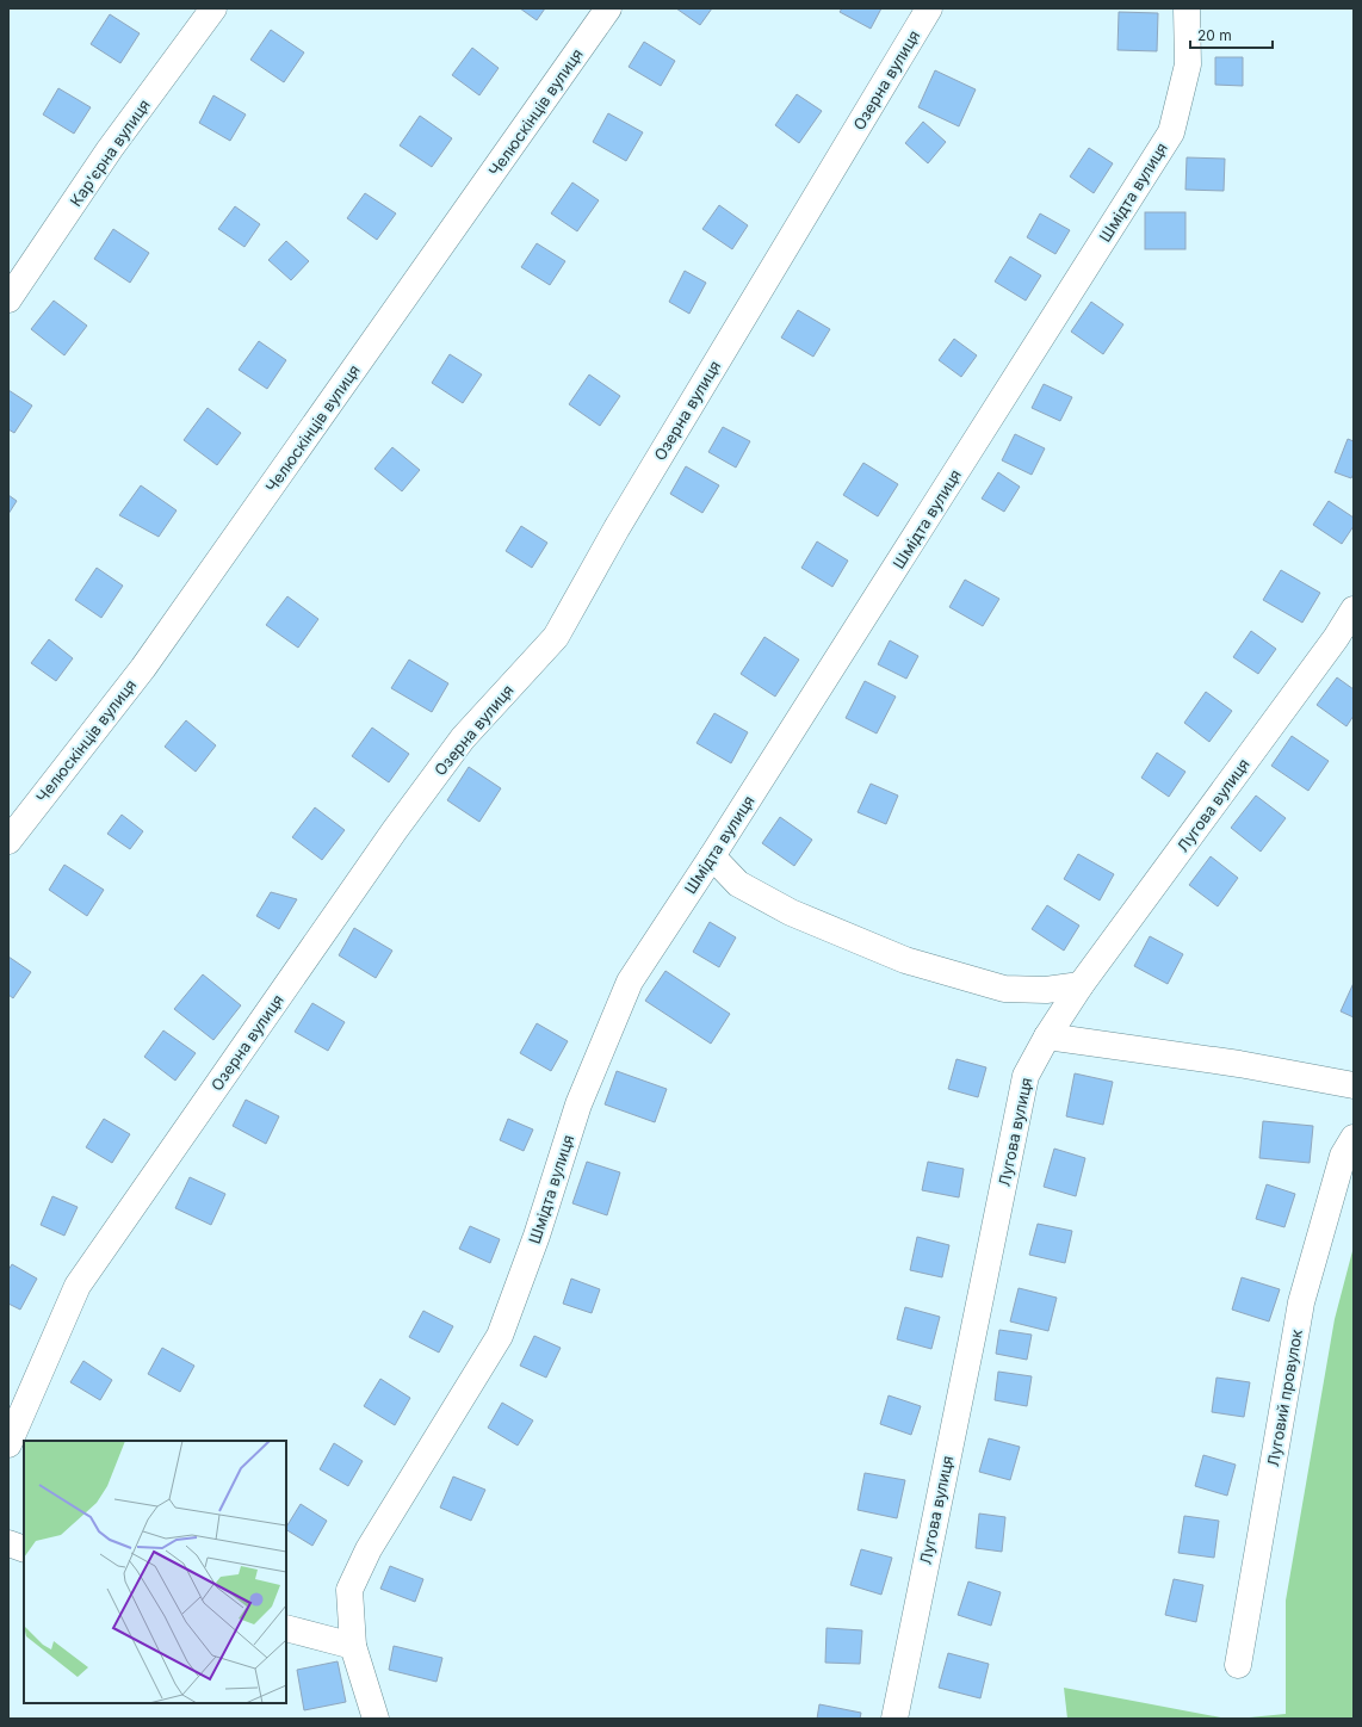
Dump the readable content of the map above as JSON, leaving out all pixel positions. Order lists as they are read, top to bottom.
{
  "streets": {
    "street": [
      "Озерна вулиця",
      "Челюскінців вулиця",
      "Кар'єрна вулиця",
      "Шмідта вулиця",
      "Лугова вулиця",
      "Луговий провулок"
    ]
  },
  "scale_bar": "20 m"
}
